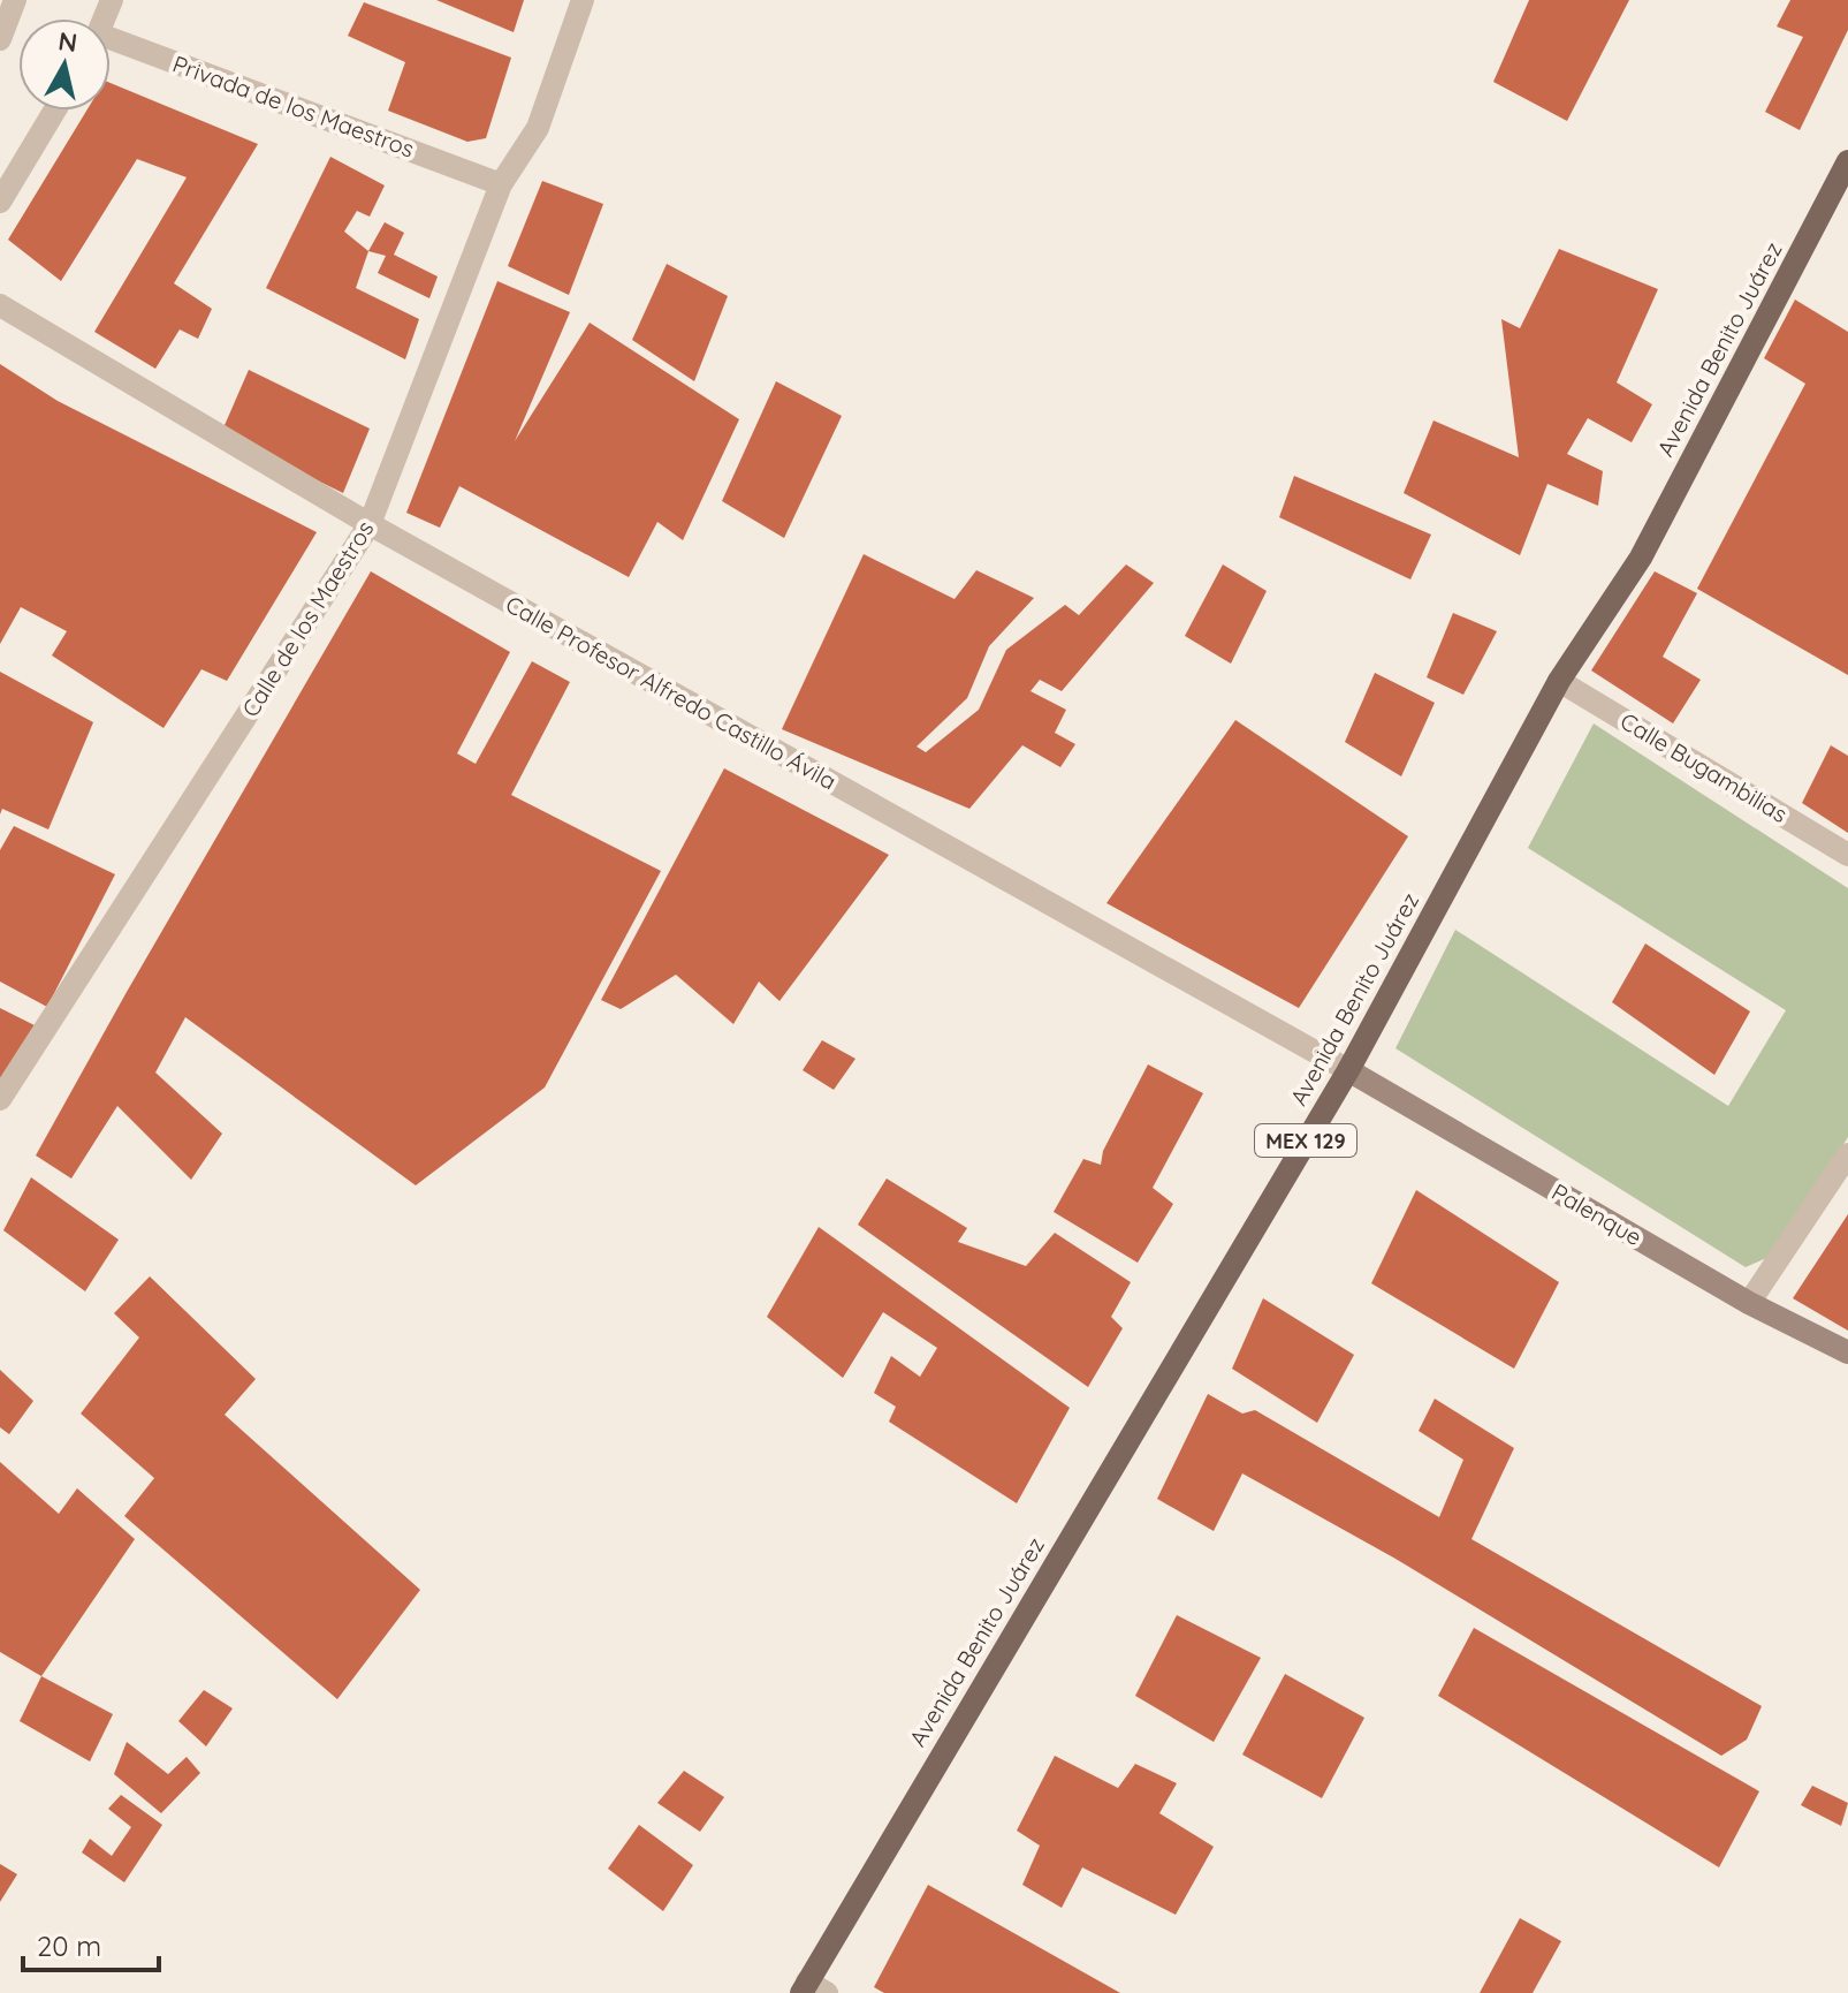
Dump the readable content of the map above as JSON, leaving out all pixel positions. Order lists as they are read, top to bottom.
{
  "streets": {
    "main road": ["Avenida Benito Juárez", "MEX 129", "Palenque"],
    "street": [
      "Privada de los Maestros",
      "Calle de los Maestros",
      "Calle Profesor Alfredo Castillo Ávila",
      "Calle Bugambilias"
    ]
  },
  "crossings": [
    ["Privada de los Maestros", "Calle de los Maestros"],
    ["Avenida Benito Juárez", "Calle Profesor Alfredo Castillo Ávila"],
    ["Avenida Benito Juárez", "Calle Bugambilias"],
    ["Avenida Benito Juárez", "Palenque"],
    ["Calle de los Maestros", "Calle Profesor Alfredo Castillo Ávila"],
    ["Calle Profesor Alfredo Castillo Ávila", "Palenque"]
  ],
  "scale_bar": "20 m",
  "north": "top"
}
